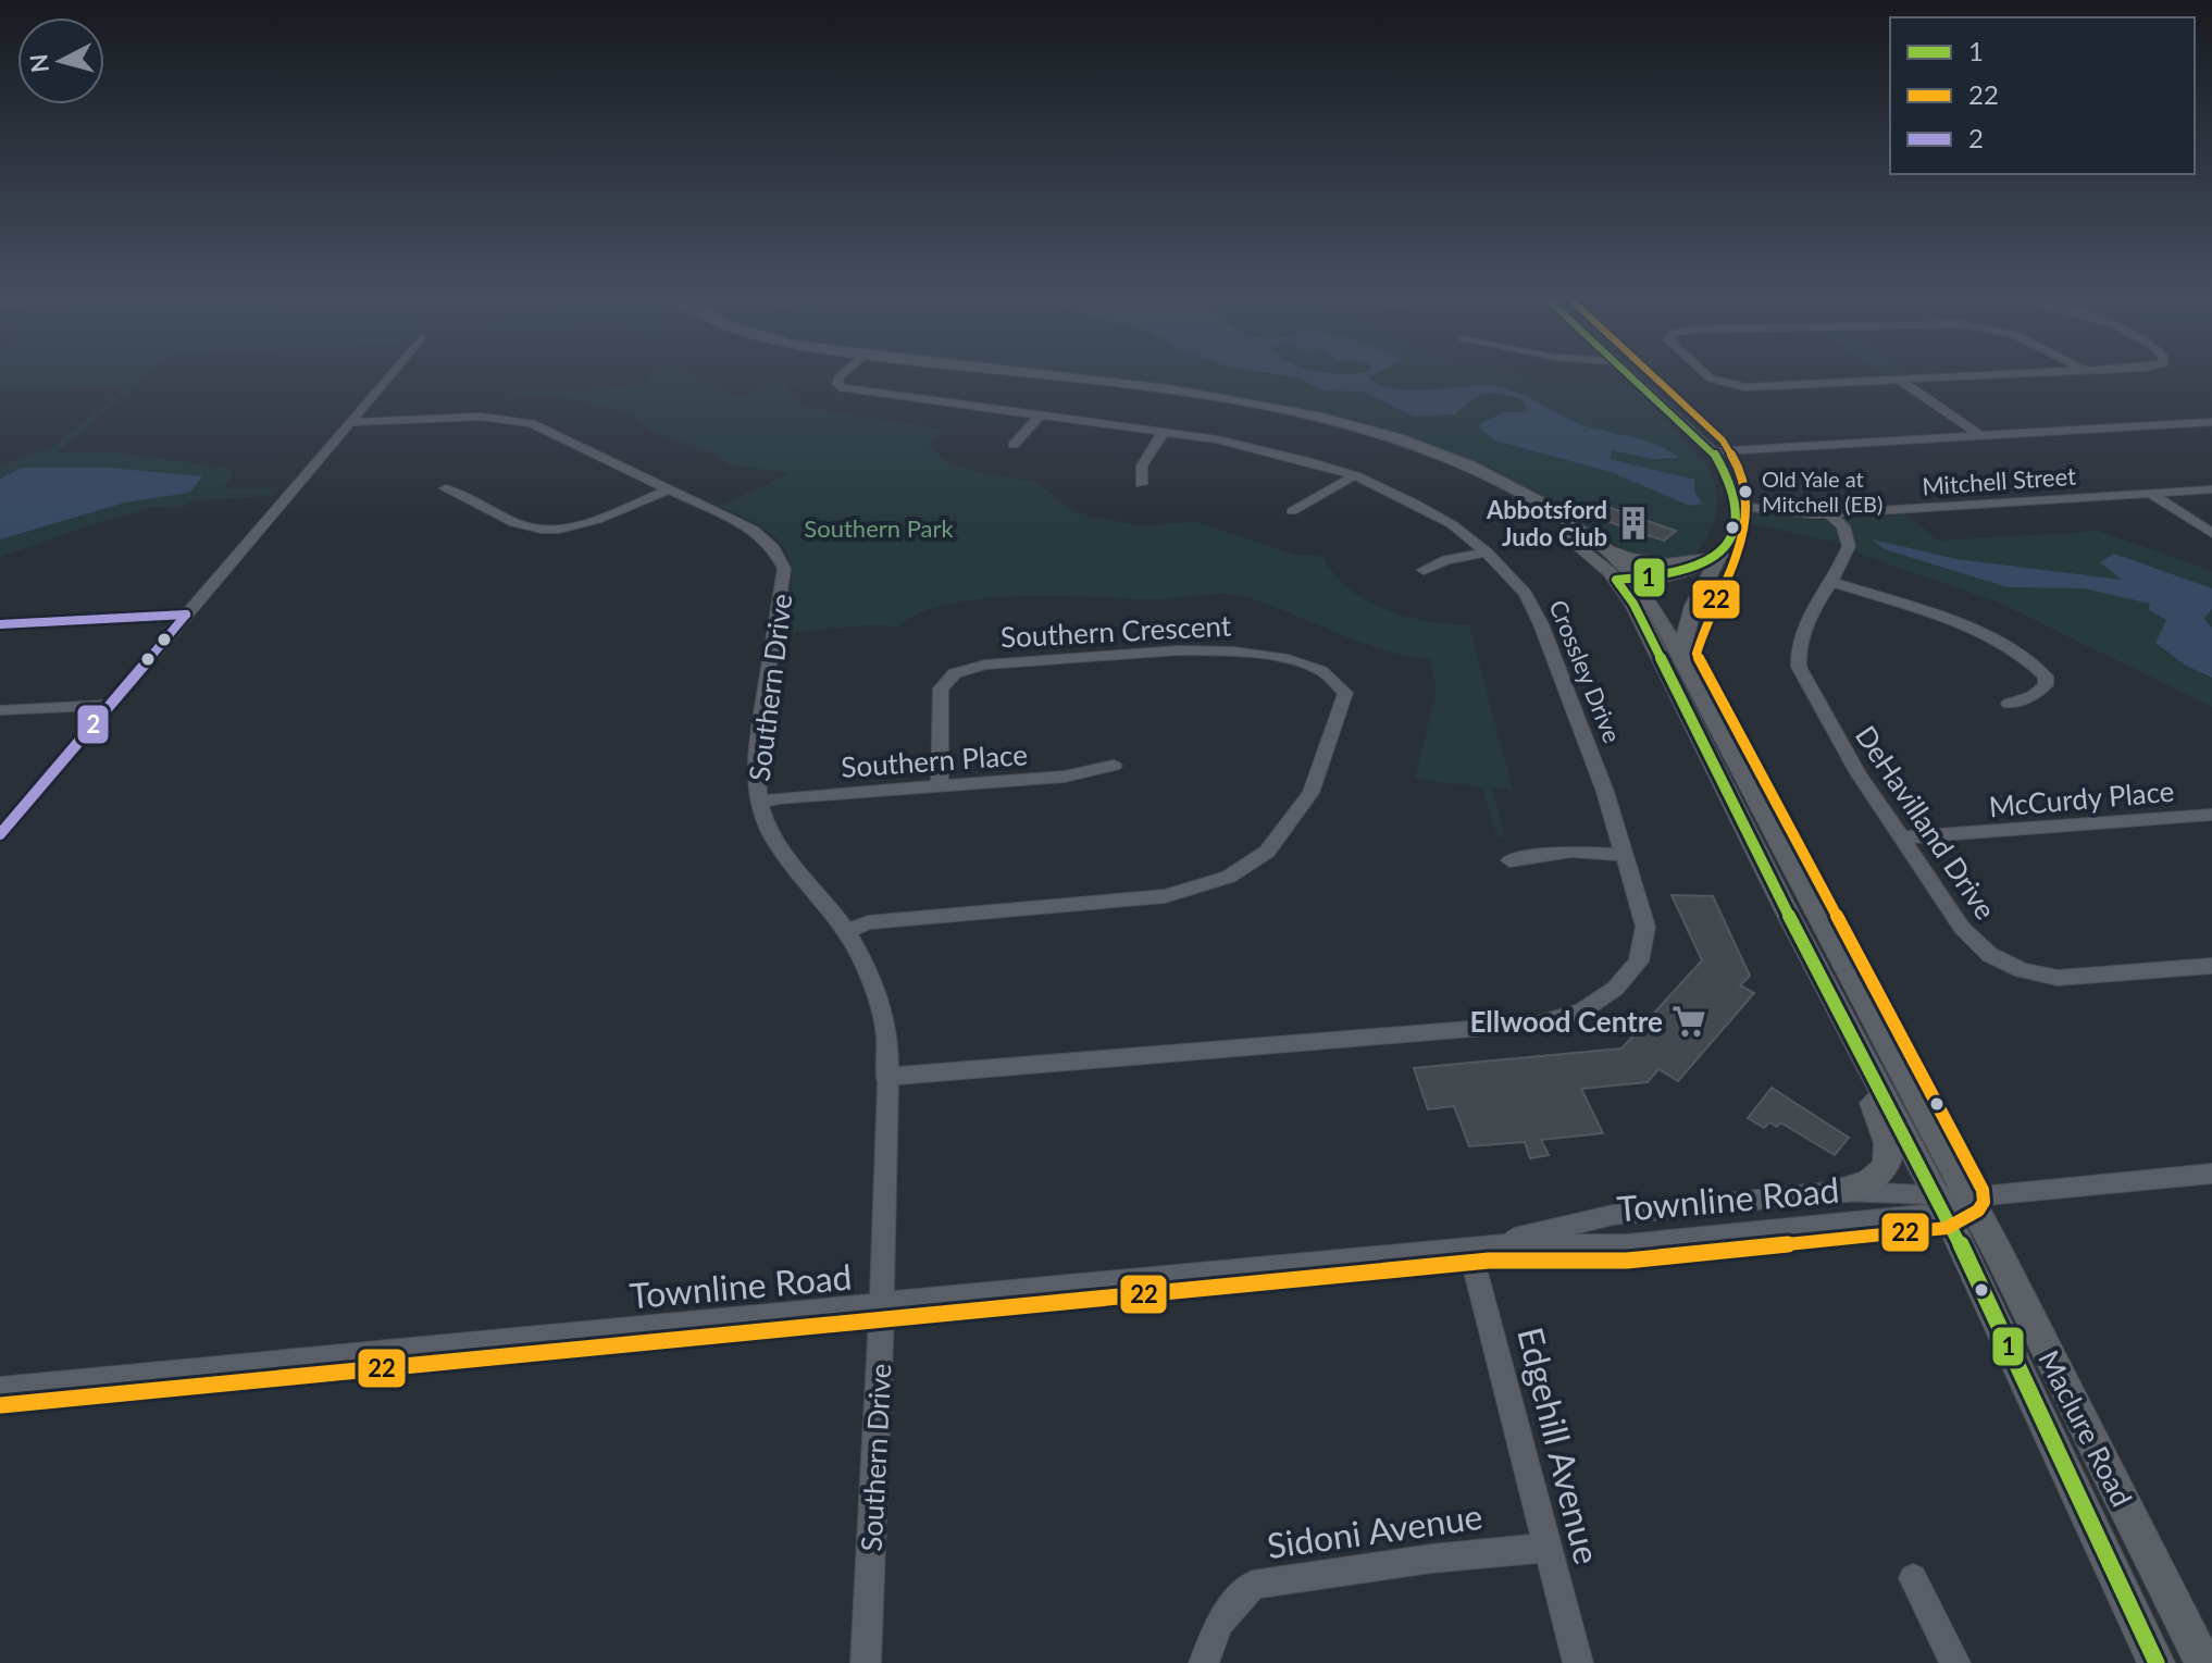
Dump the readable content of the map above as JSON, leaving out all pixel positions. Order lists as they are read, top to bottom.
{
  "streets": {
    "main road": ["Maclure Road"],
    "street": [
      "Mitchell Street",
      "Southern Crescent",
      "Crossley Drive",
      "Southern Drive",
      "Southern Place",
      "McCurdy Place",
      "DeHavilland Drive",
      "Townline Road",
      "Edgehill Avenue",
      "Sidoni Avenue"
    ]
  },
  "crossings": [
    ["Mitchell Street", "DeHavilland Drive"],
    ["Southern Crescent", "Southern Drive"],
    ["Southern Crescent", "Southern Place"],
    ["Crossley Drive", "Southern Drive"],
    ["Southern Drive", "Southern Place"],
    ["Southern Drive", "Townline Road"],
    ["McCurdy Place", "DeHavilland Drive"],
    ["Townline Road", "Maclure Road"],
    ["Townline Road", "Edgehill Avenue"],
    ["Edgehill Avenue", "Sidoni Avenue"]
  ],
  "parks": ["Southern Park"],
  "places": {
    "other": ["Old Yale at Mitchell (EB)"],
    "building": ["Abbotsford Judo Club"],
    "supermarket": ["Ellwood Centre"]
  },
  "lines": ["transit line 1", "transit line 22", "transit line 2"],
  "legend": ["1", "22", "2"],
  "north": "left"
}
